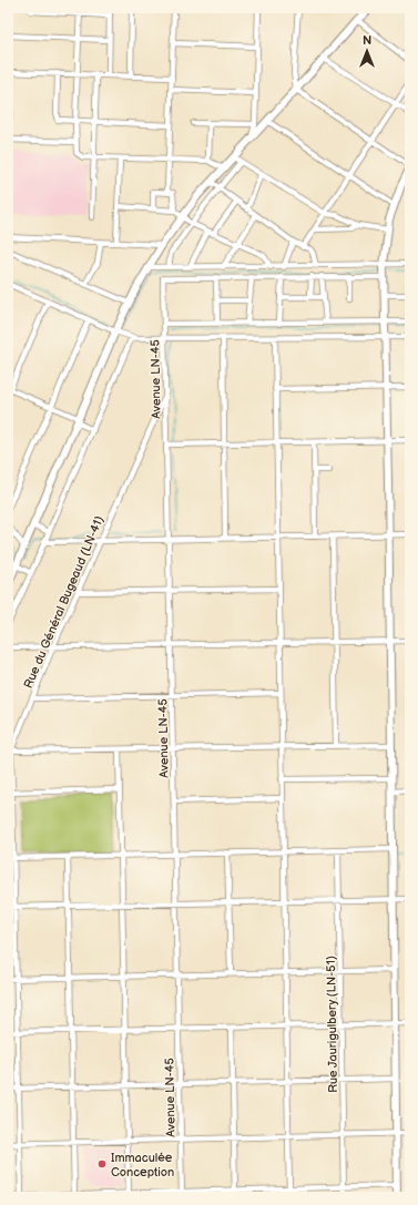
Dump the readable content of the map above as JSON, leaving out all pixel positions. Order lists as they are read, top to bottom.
{
  "streets": {
    "street": ["Avenue LN-45", "Rue du Général Bugeaud (LN-41)", "Rue Jaurigulbery (LN-51)"]
  },
  "crossings": [
    ["Avenue LN-45", "Rue du Général Bugeaud (LN-41)"]
  ],
  "places": ["Immaculée Conception"],
  "north": "top"
}
